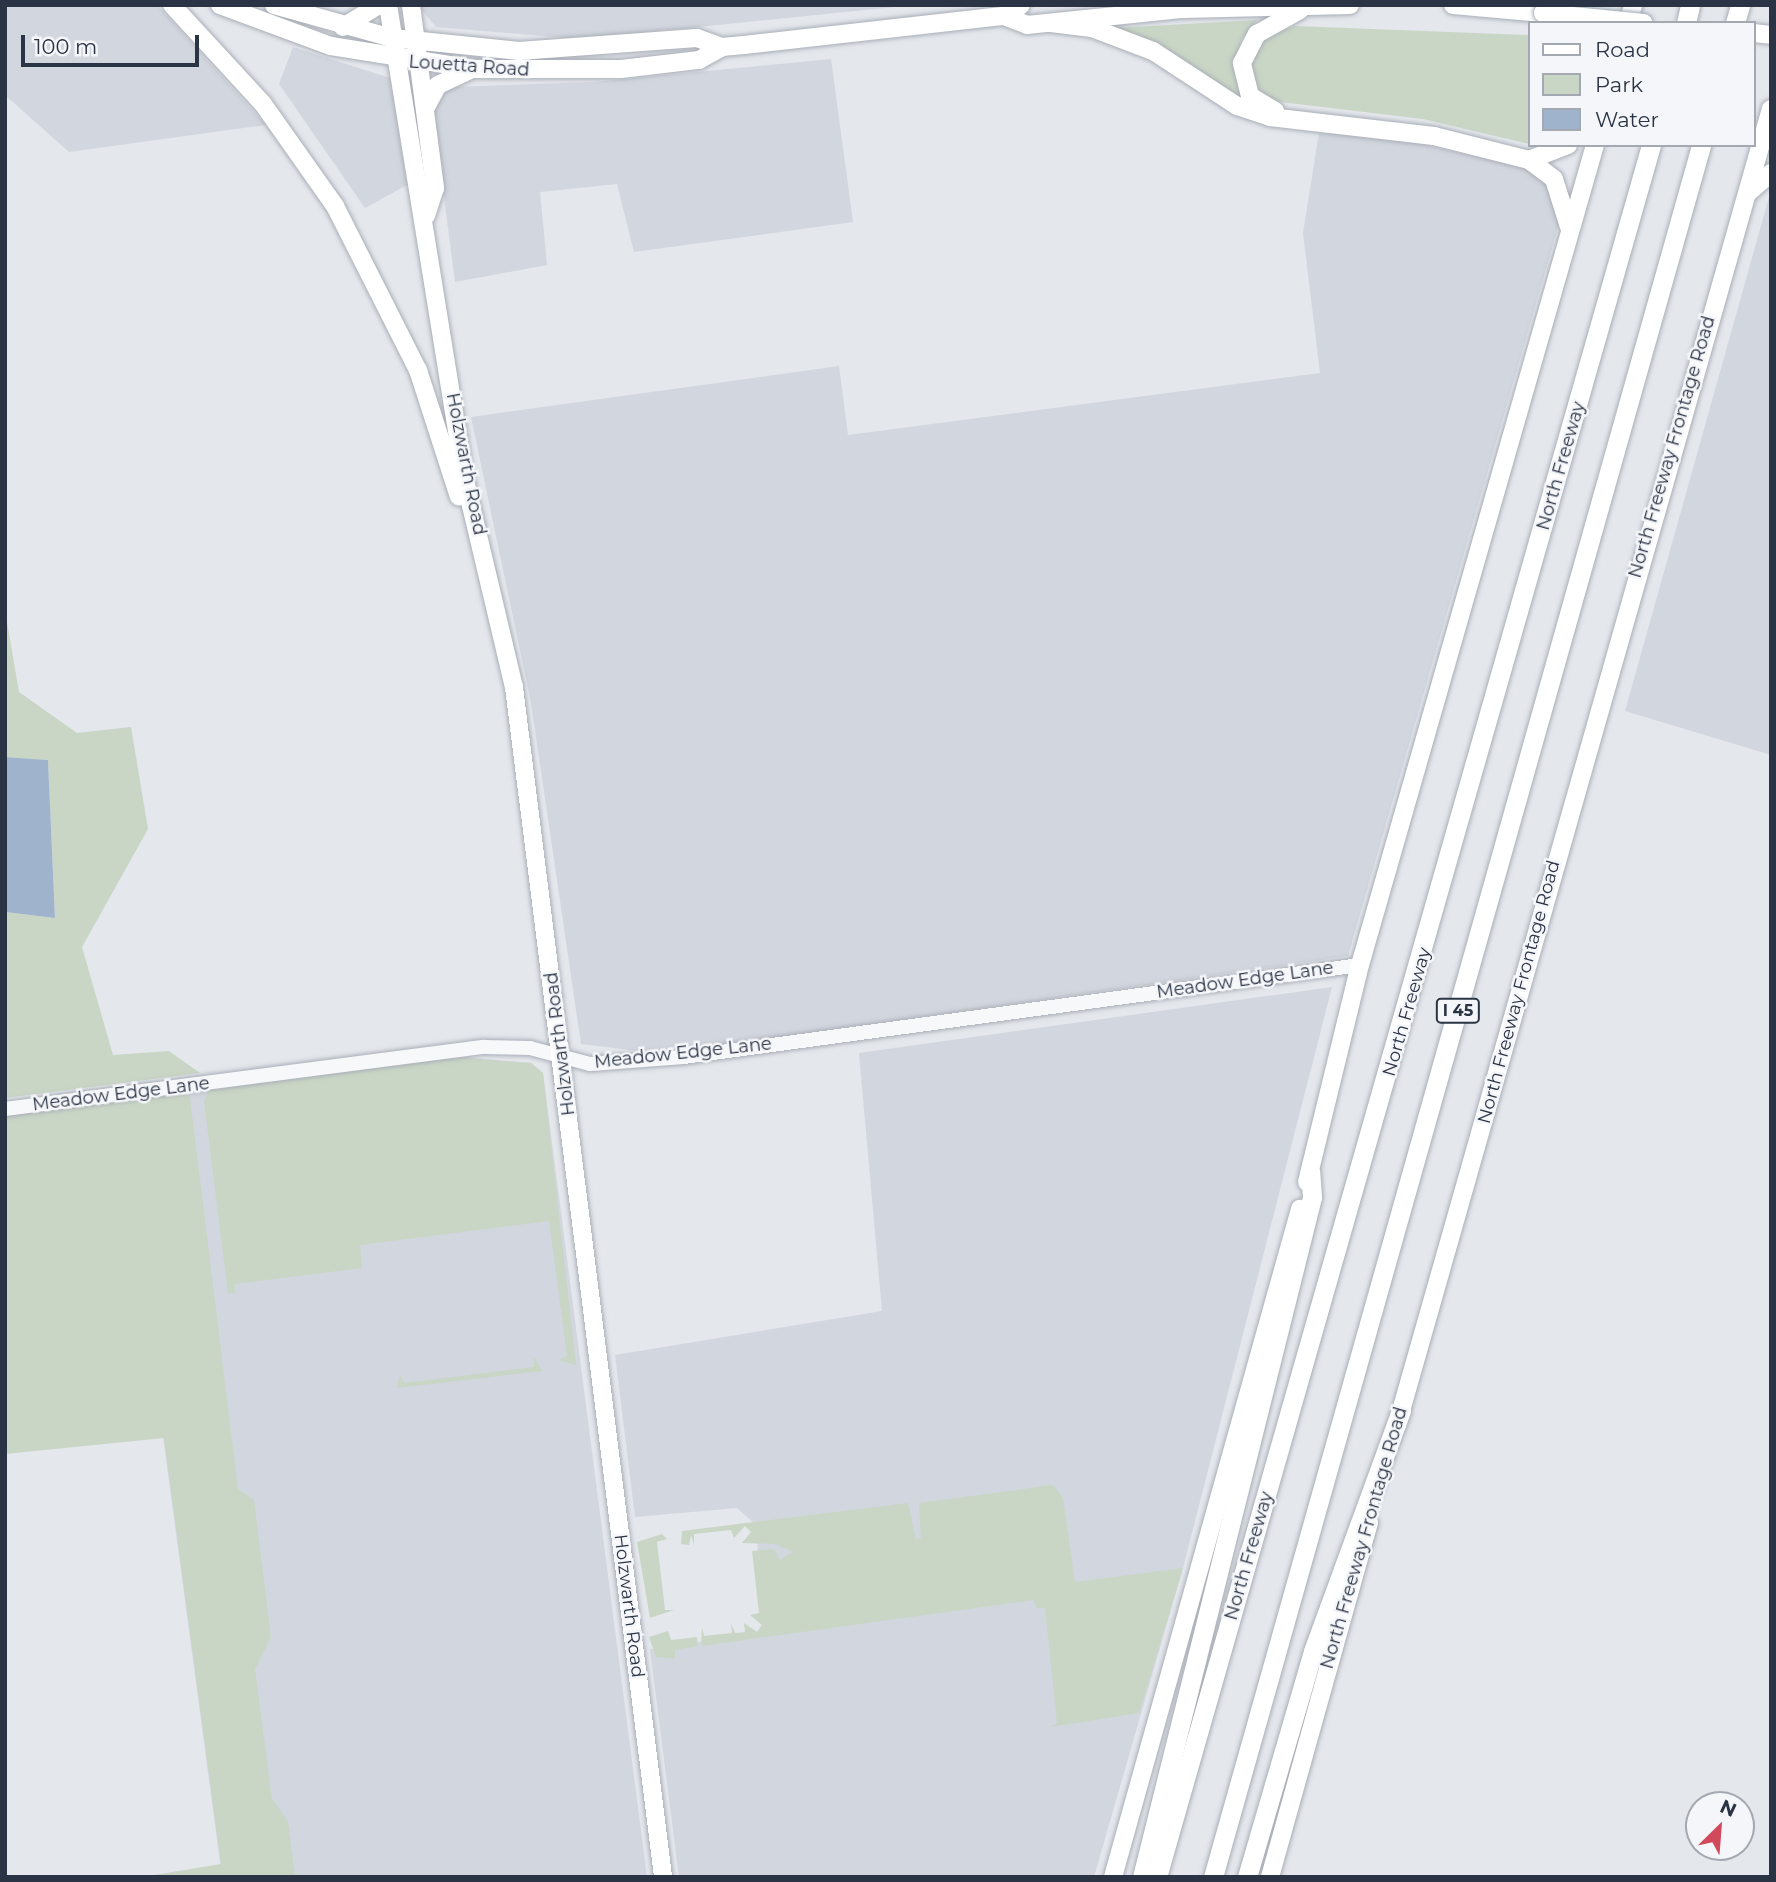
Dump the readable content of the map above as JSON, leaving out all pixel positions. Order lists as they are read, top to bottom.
{
  "streets": {
    "highway": ["North Freeway", "I 45"],
    "main road": ["Louetta Road", "North Freeway Frontage Road", "Holzwarth Road"],
    "street": ["Meadow Edge Lane"]
  },
  "crossings": [
    ["Louetta Road", "Holzwarth Road"],
    ["Holzwarth Road", "Meadow Edge Lane"]
  ],
  "legend": ["Road", "Park", "Water"],
  "scale_bar": "100 m",
  "north": "top right"
}
